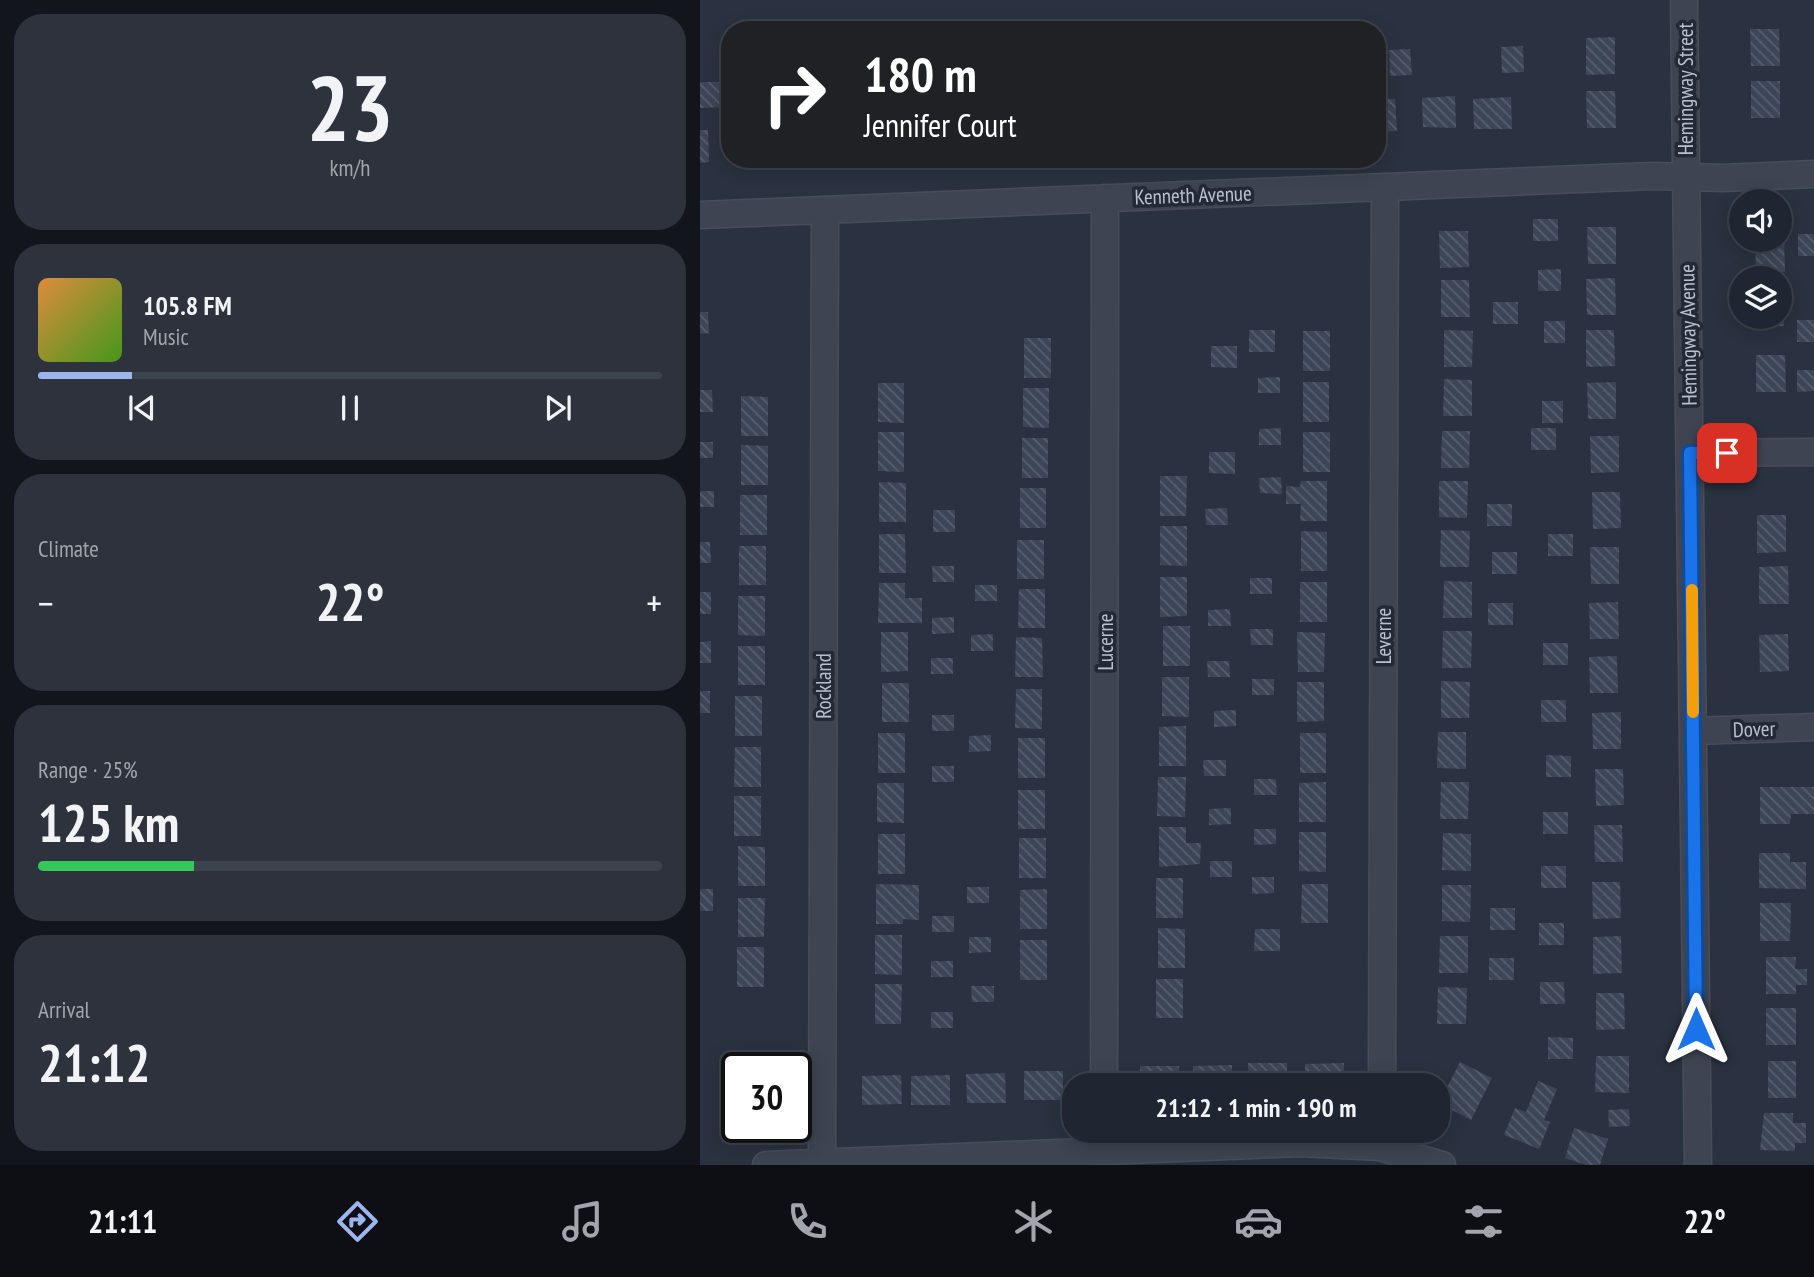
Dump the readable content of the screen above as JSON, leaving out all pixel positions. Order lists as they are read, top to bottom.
{
  "streets": {
    "street": [
      "Hemingway Street",
      "Kenneth Avenue",
      "Hemingway Avenue",
      "Leverne",
      "Lucerne",
      "Rockland",
      "Dover"
    ]
  },
  "crossings": [
    ["Hemingway Street", "Kenneth Avenue"],
    ["Hemingway Street", "Hemingway Avenue"],
    ["Kenneth Avenue", "Hemingway Avenue"],
    ["Kenneth Avenue", "Leverne"],
    ["Kenneth Avenue", "Lucerne"],
    ["Kenneth Avenue", "Rockland"],
    ["Hemingway Avenue", "Dover"]
  ],
  "page": {
    "tile": [
      ["23", "km/h"],
      "Climate",
      ["Range · 25%", "125 km"],
      ["Arrival", "21:12"]
    ],
    "turn": ["180 m", "Jennifer Court"],
    "song": ["105.8 FM", "Music"],
    "heat": ["−", "22°", "+"],
    "limit": "30",
    "trip": "21:12 · 1 min · 190 m",
    "tabs": ["21:11", "22°"]
  }
}
